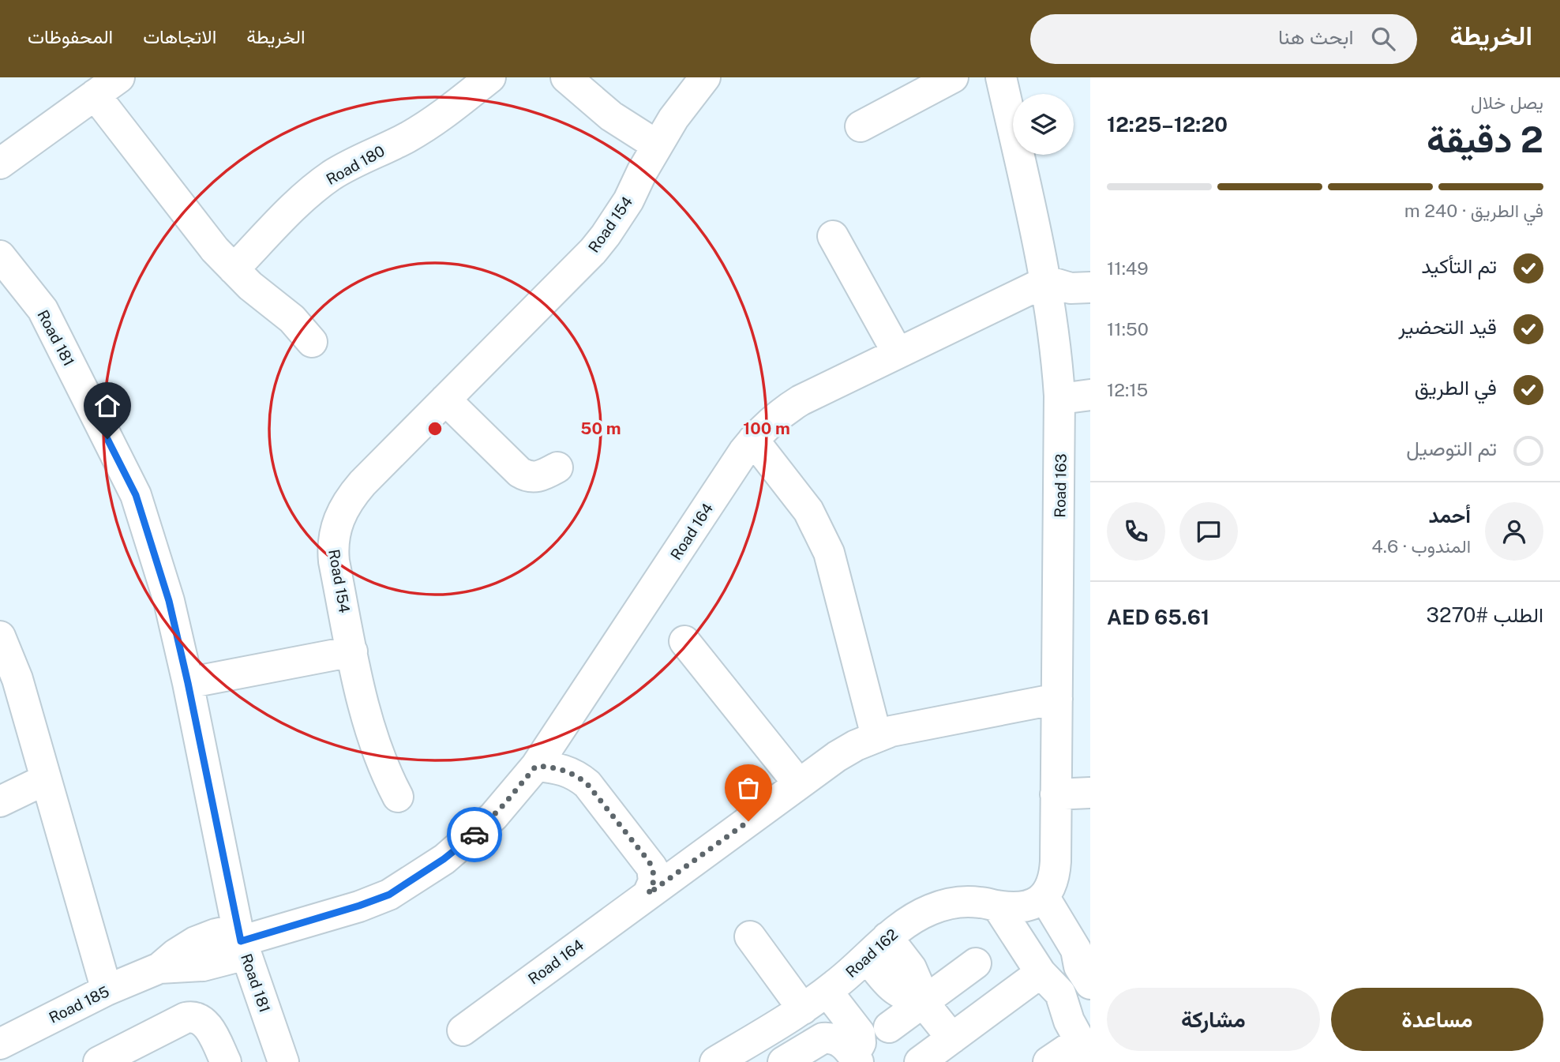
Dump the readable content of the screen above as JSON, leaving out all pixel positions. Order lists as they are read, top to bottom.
{
  "streets": {
    "street": [
      "Road 180",
      "Road 154",
      "Road 181",
      "Road 163",
      "Road 164",
      "Road 162",
      "Road 185"
    ]
  },
  "crossings": [
    ["Road 181", "Road 164"],
    ["Road 181", "Road 185"],
    ["Road 163", "Road 164"],
    ["Road 163", "Road 162"],
    ["Road 164", "Road 185"]
  ],
  "page": {
    "header": "الخريطة",
    "search": "ابحث هنا",
    "nav": ["الخريطة", "الاتجاهات", "المحفوظات"],
    "heading": ["2 دقيقة", "يصل خلال", "12:20–12:25"],
    "panel": [
      "أحمد",
      "المندوب · 4.6",
      "الطلب #3270",
      "AED 65.61"
    ],
    "bar": "في الطريق · 240 m",
    "list": [
      ["تم التأكيد", "11:49"],
      ["قيد التحضير", "11:50"],
      ["في الطريق", "12:15"],
      "تم التوصيل"
    ],
    "buttons": ["مساعدة", "مشاركة"]
  },
  "rings": ["50 m", "100 m"]
}
